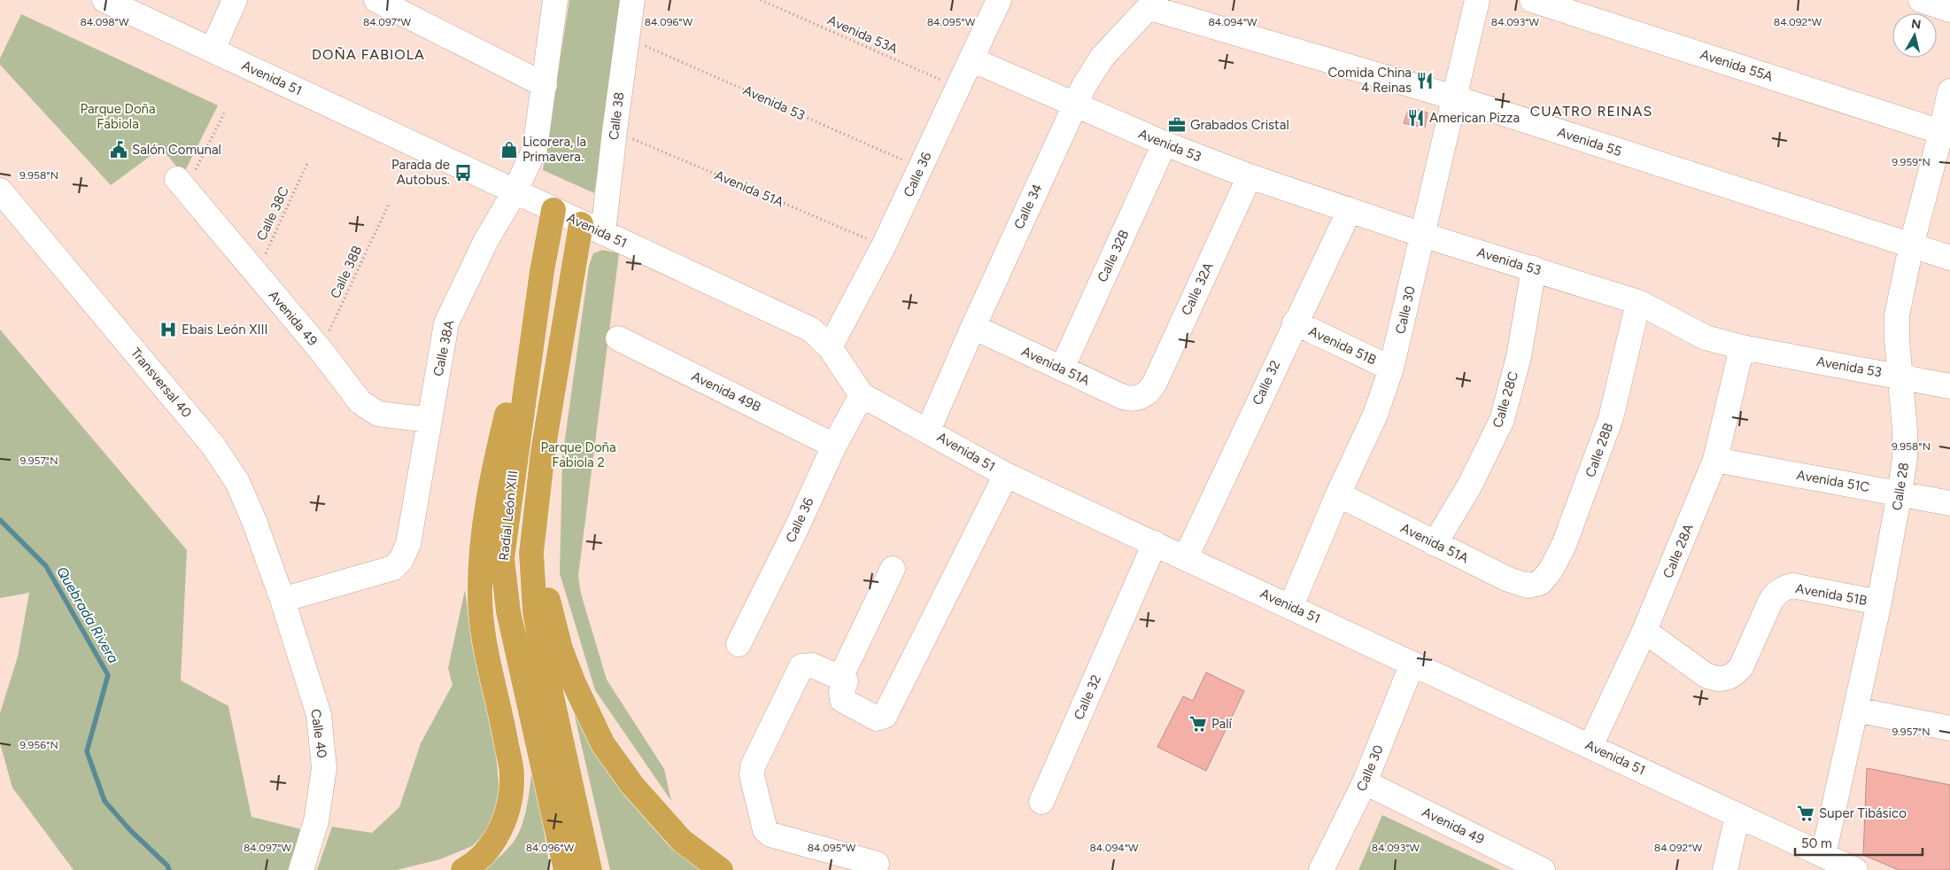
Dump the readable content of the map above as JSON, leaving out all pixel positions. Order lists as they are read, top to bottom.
{
  "streets": {
    "highway": ["Radial León XIII"],
    "street": [
      "Avenida 55A",
      "Avenida 51",
      "Avenida 53",
      "Calle 38",
      "Avenida 55",
      "Calle 36",
      "Avenida 51A",
      "Calle 34",
      "Calle 32B",
      "Calle 32A",
      "Calle 30",
      "Avenida 49",
      "Avenida 51B",
      "Calle 38A",
      "Transversal 40",
      "Calle 32",
      "Avenida 49B",
      "Calle 28C",
      "Calle 28B",
      "Avenida 51C",
      "Calle 28",
      "Calle 28A",
      "Calle 40"
    ],
    "path": ["Avenida 53A", "Calle 38C", "Calle 38B"]
  },
  "crossings": [
    ["Avenida 53A", "Calle 36"],
    ["Avenida 55A", "Calle 28"],
    ["Avenida 51", "Calle 38"],
    ["Avenida 51", "Calle 36"],
    ["Avenida 51", "Calle 34"],
    ["Avenida 51", "Calle 30"],
    ["Avenida 51", "Calle 38A"],
    ["Avenida 51", "Calle 32"],
    ["Avenida 51", "Calle 28"],
    ["Avenida 51", "Radial León XIII"],
    ["Avenida 51", "Calle 28A"],
    ["Avenida 53", "Calle 38"],
    ["Avenida 53", "Calle 36"],
    ["Avenida 53", "Calle 34"],
    ["Avenida 53", "Calle 32B"],
    ["Avenida 53", "Calle 32A"],
    ["Avenida 53", "Calle 30"],
    ["Avenida 53", "Calle 32"],
    ["Avenida 53", "Calle 28C"],
    ["Avenida 53", "Calle 28B"],
    ["Avenida 53", "Calle 28"],
    ["Avenida 53", "Calle 28A"],
    ["Calle 38", "Avenida 51A"],
    ["Avenida 55", "Calle 34"],
    ["Avenida 55", "Calle 30"],
    ["Avenida 55", "Calle 28"],
    ["Calle 36", "Avenida 51A"],
    ["Calle 36", "Avenida 49B"],
    ["Avenida 51A", "Calle 34"],
    ["Avenida 51A", "Calle 32B"],
    ["Avenida 51A", "Calle 32A"],
    ["Avenida 51A", "Calle 30"],
    ["Avenida 51A", "Calle 28C"],
    ["Avenida 51A", "Calle 28B"],
    ["Calle 38C", "Avenida 49"],
    ["Calle 38B", "Avenida 49"],
    ["Calle 30", "Avenida 49"],
    ["Calle 30", "Avenida 51B"],
    ["Avenida 49", "Calle 38A"],
    ["Avenida 51B", "Calle 32"],
    ["Avenida 51B", "Calle 28"],
    ["Avenida 51B", "Calle 28A"],
    ["Calle 38A", "Transversal 40"],
    ["Calle 38A", "Calle 40"],
    ["Transversal 40", "Calle 40"],
    ["Avenida 51C", "Calle 28"],
    ["Avenida 51C", "Calle 28A"]
  ],
  "districts": ["DOÑA FABIOLA", "CUATRO REINAS"],
  "water": ["Quebrada Rivera"],
  "parks": ["Parque Doña Fabiola", "Parque Doña Fabiola 2"],
  "places": {
    "restaurant": ["Comida China 4 Reinas", "American Pizza"],
    "office": ["Grabados Cristal"],
    "public building": ["Salón Comunal"],
    "shop": ["Licorera, la Primavera."],
    "bus stop": ["Parada de Autobus."],
    "hospital": ["Ebais León XIII"],
    "supermarket": ["Palí", "Super Tibásico"]
  },
  "scale_bar": "50 m",
  "north": "top",
  "coordinates": [
    "84.098°W",
    "84.097°W",
    "84.096°W",
    "84.095°W",
    "84.094°W",
    "84.093°W",
    "84.092°W",
    "9.959°N",
    "9.958°N",
    "9.957°N",
    "9.956°N"
  ]
}
